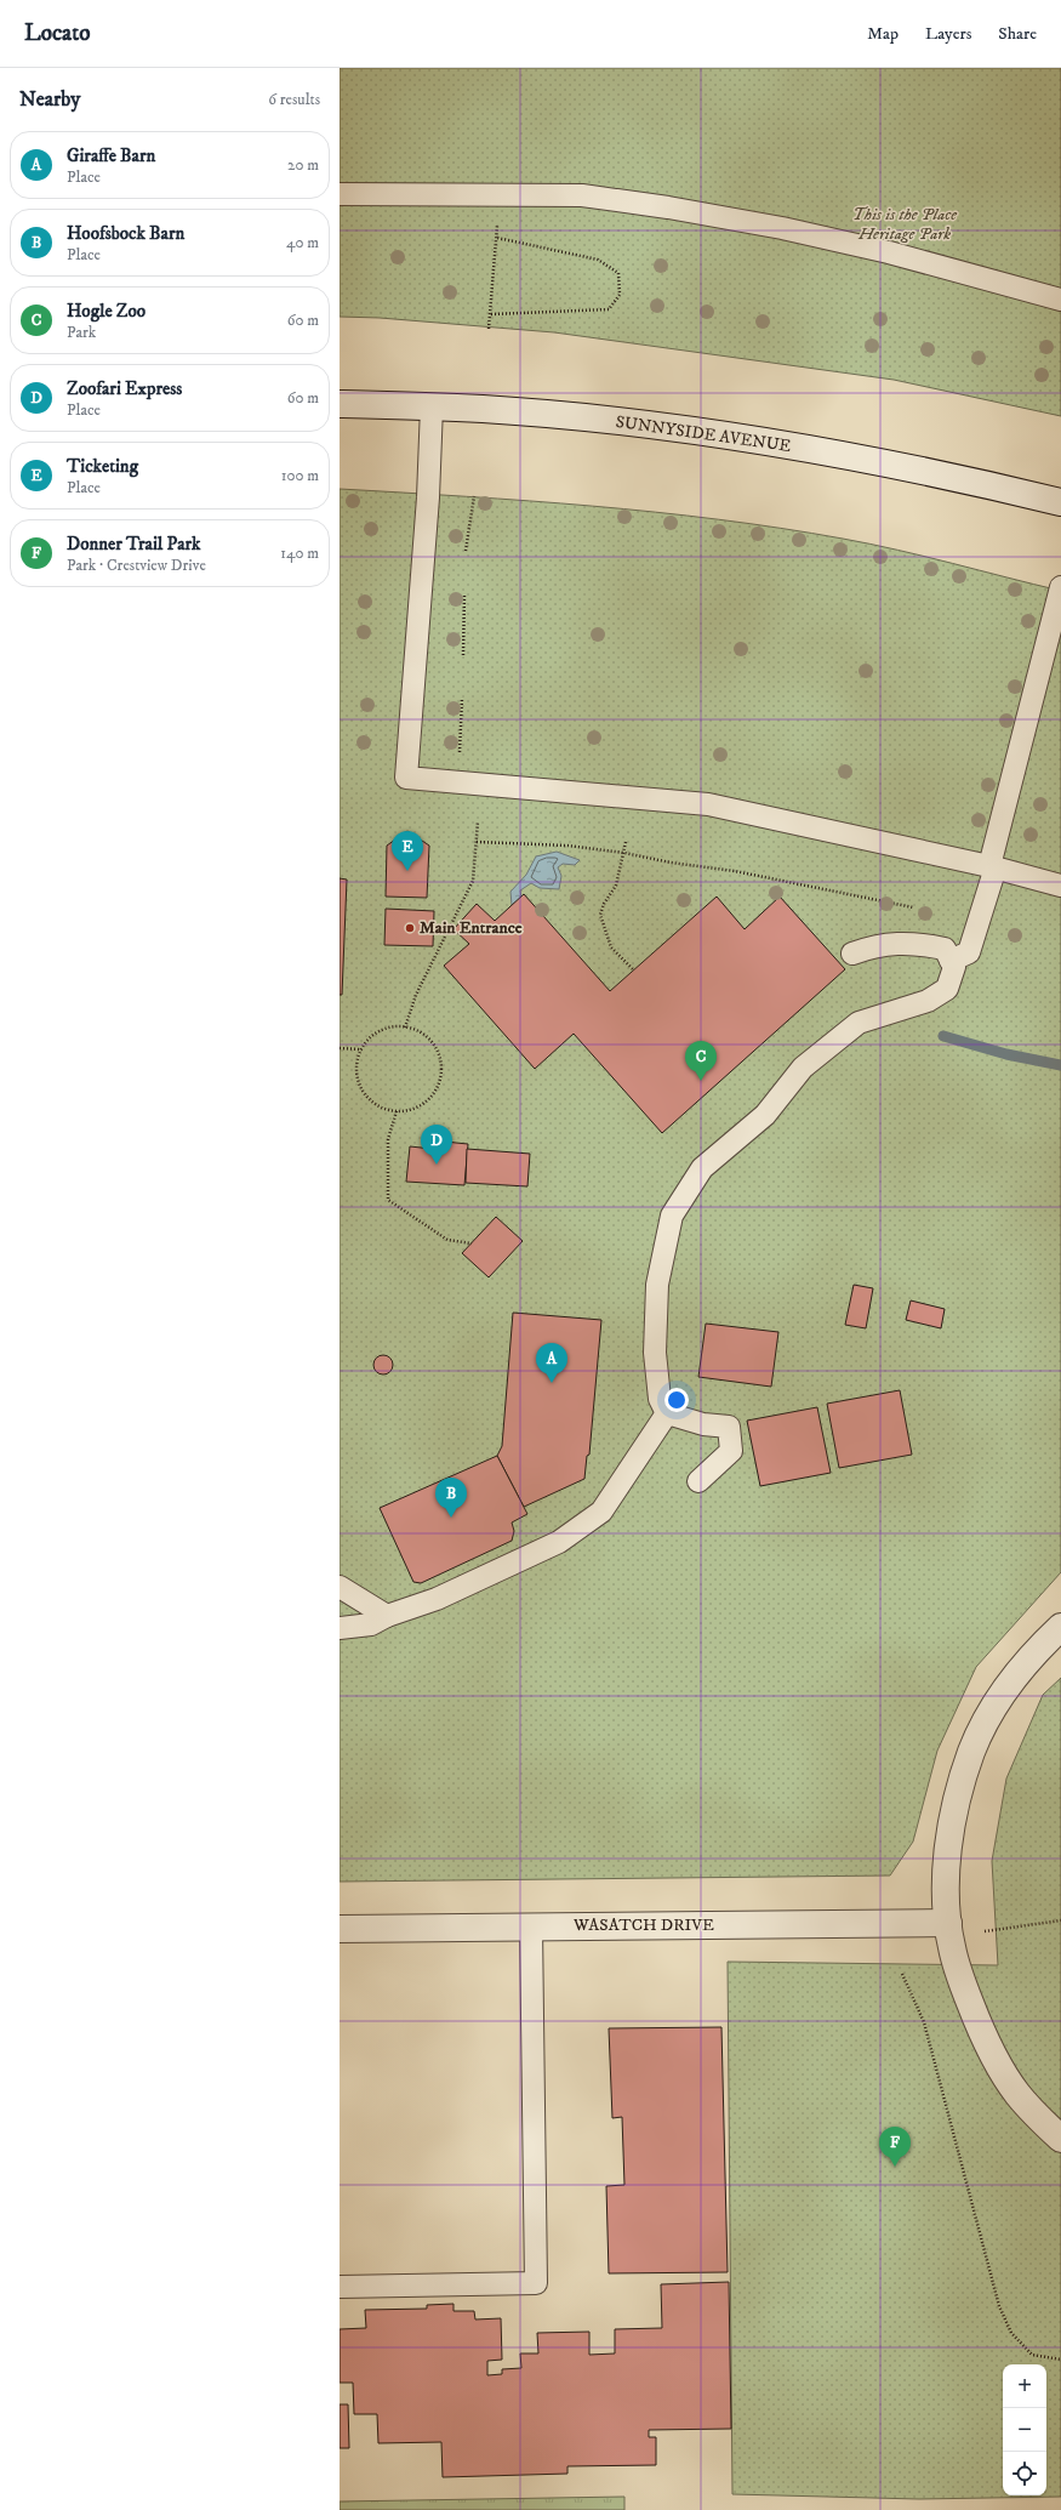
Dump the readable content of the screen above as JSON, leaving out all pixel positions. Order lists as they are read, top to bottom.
{
  "streets": {
    "street": ["SUNNYSIDE AVENUE", "WASATCH DRIVE"]
  },
  "parks": ["This is the Place Heritage Park"],
  "places": ["Main Entrance"],
  "page": {
    "header": "Locato",
    "nav": ["Map", "Layers", "Share"],
    "heading": ["Nearby", "6 results"],
    "list": [
      {
        "mark": "A",
        "name": "Giraffe Barn",
        "note": "Place",
        "value": "20 m"
      },
      {
        "mark": "B",
        "name": "Hoofsbock Barn",
        "note": "Place",
        "value": "40 m"
      },
      {
        "mark": "C",
        "name": "Hogle Zoo",
        "note": "Park",
        "value": "60 m"
      },
      {
        "mark": "D",
        "name": "Zoofari Express",
        "note": "Place",
        "value": "60 m"
      },
      {
        "mark": "E",
        "name": "Ticketing",
        "note": "Place",
        "value": "100 m"
      },
      {
        "mark": "F",
        "name": "Donner Trail Park",
        "note": "Park · Crestview Drive",
        "value": "140 m"
      }
    ],
    "pins": [
      "E",
      "C",
      "D",
      "A",
      "B",
      "F"
    ],
    "map_buttons": ["+", "−"]
  }
}
